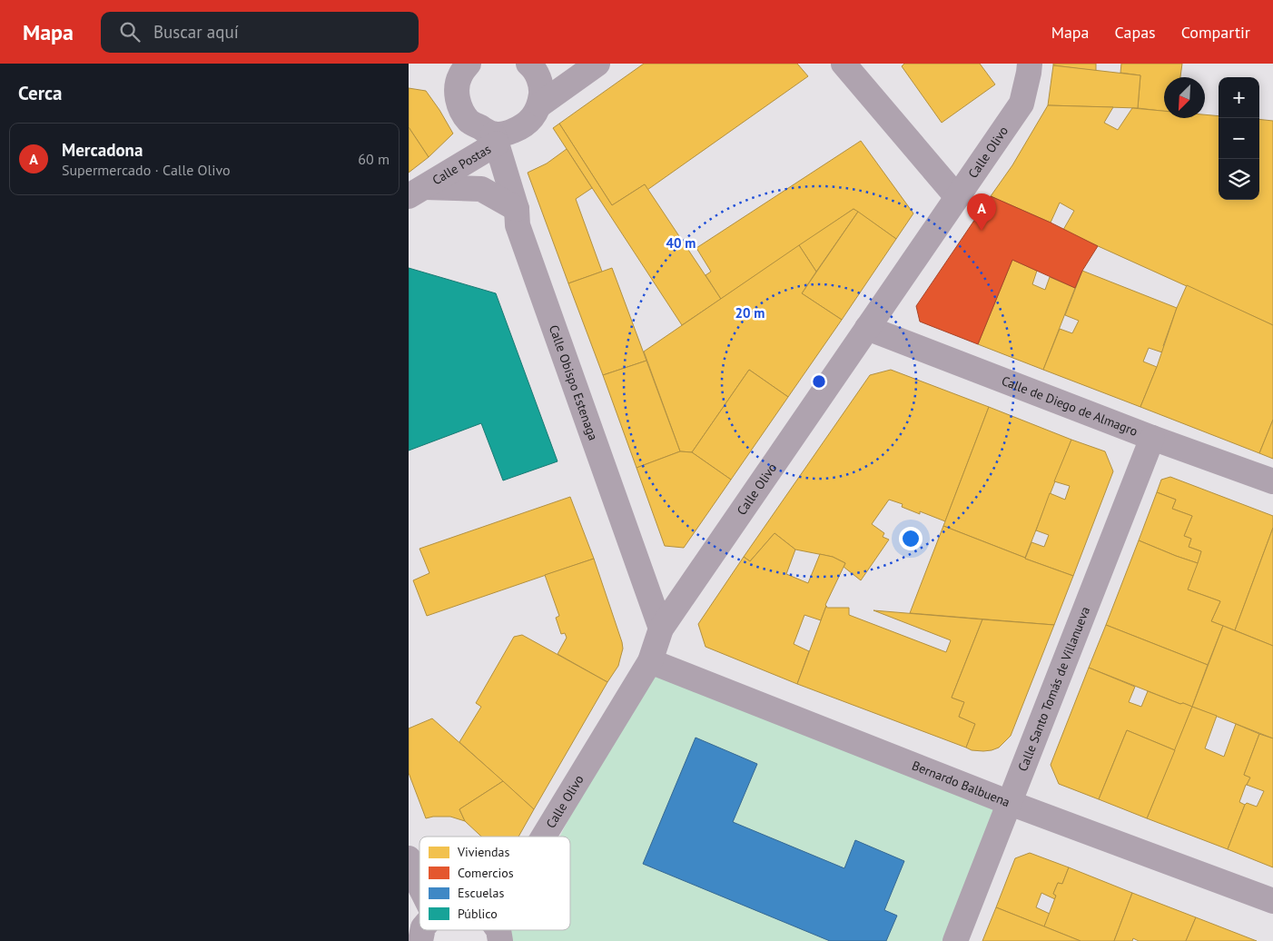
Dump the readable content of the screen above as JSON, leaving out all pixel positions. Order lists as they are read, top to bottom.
{
  "streets": {
    "street": [
      "Calle Olivo",
      "Calle Postas",
      "Calle Obispo Estenaga",
      "Calle de Diego de Almagro",
      "Calle Santo Tomás de Villanueva",
      "Bernardo Balbuena"
    ]
  },
  "crossings": [
    ["Calle Olivo", "Calle Obispo Estenaga"],
    ["Calle Olivo", "Calle de Diego de Almagro"],
    ["Calle Olivo", "Bernardo Balbuena"],
    ["Calle Postas", "Calle Obispo Estenaga"],
    ["Calle de Diego de Almagro", "Calle Santo Tomás de Villanueva"],
    ["Calle Santo Tomás de Villanueva", "Bernardo Balbuena"]
  ],
  "legend": [
    "Viviendas",
    "Comercios",
    "Escuelas",
    "Público"
  ],
  "north": "bottom left",
  "page": {
    "header": "Mapa",
    "search": "Buscar aquí",
    "nav": ["Mapa", "Capas", "Compartir"],
    "heading": "Cerca",
    "map_buttons": ["+", "−"],
    "list": [
      {
        "mark": "A",
        "name": "Mercadona",
        "note": "Supermercado · Calle Olivo",
        "value": "60 m"
      }
    ],
    "pins": "A"
  },
  "rings": ["40 m", "20 m"]
}
